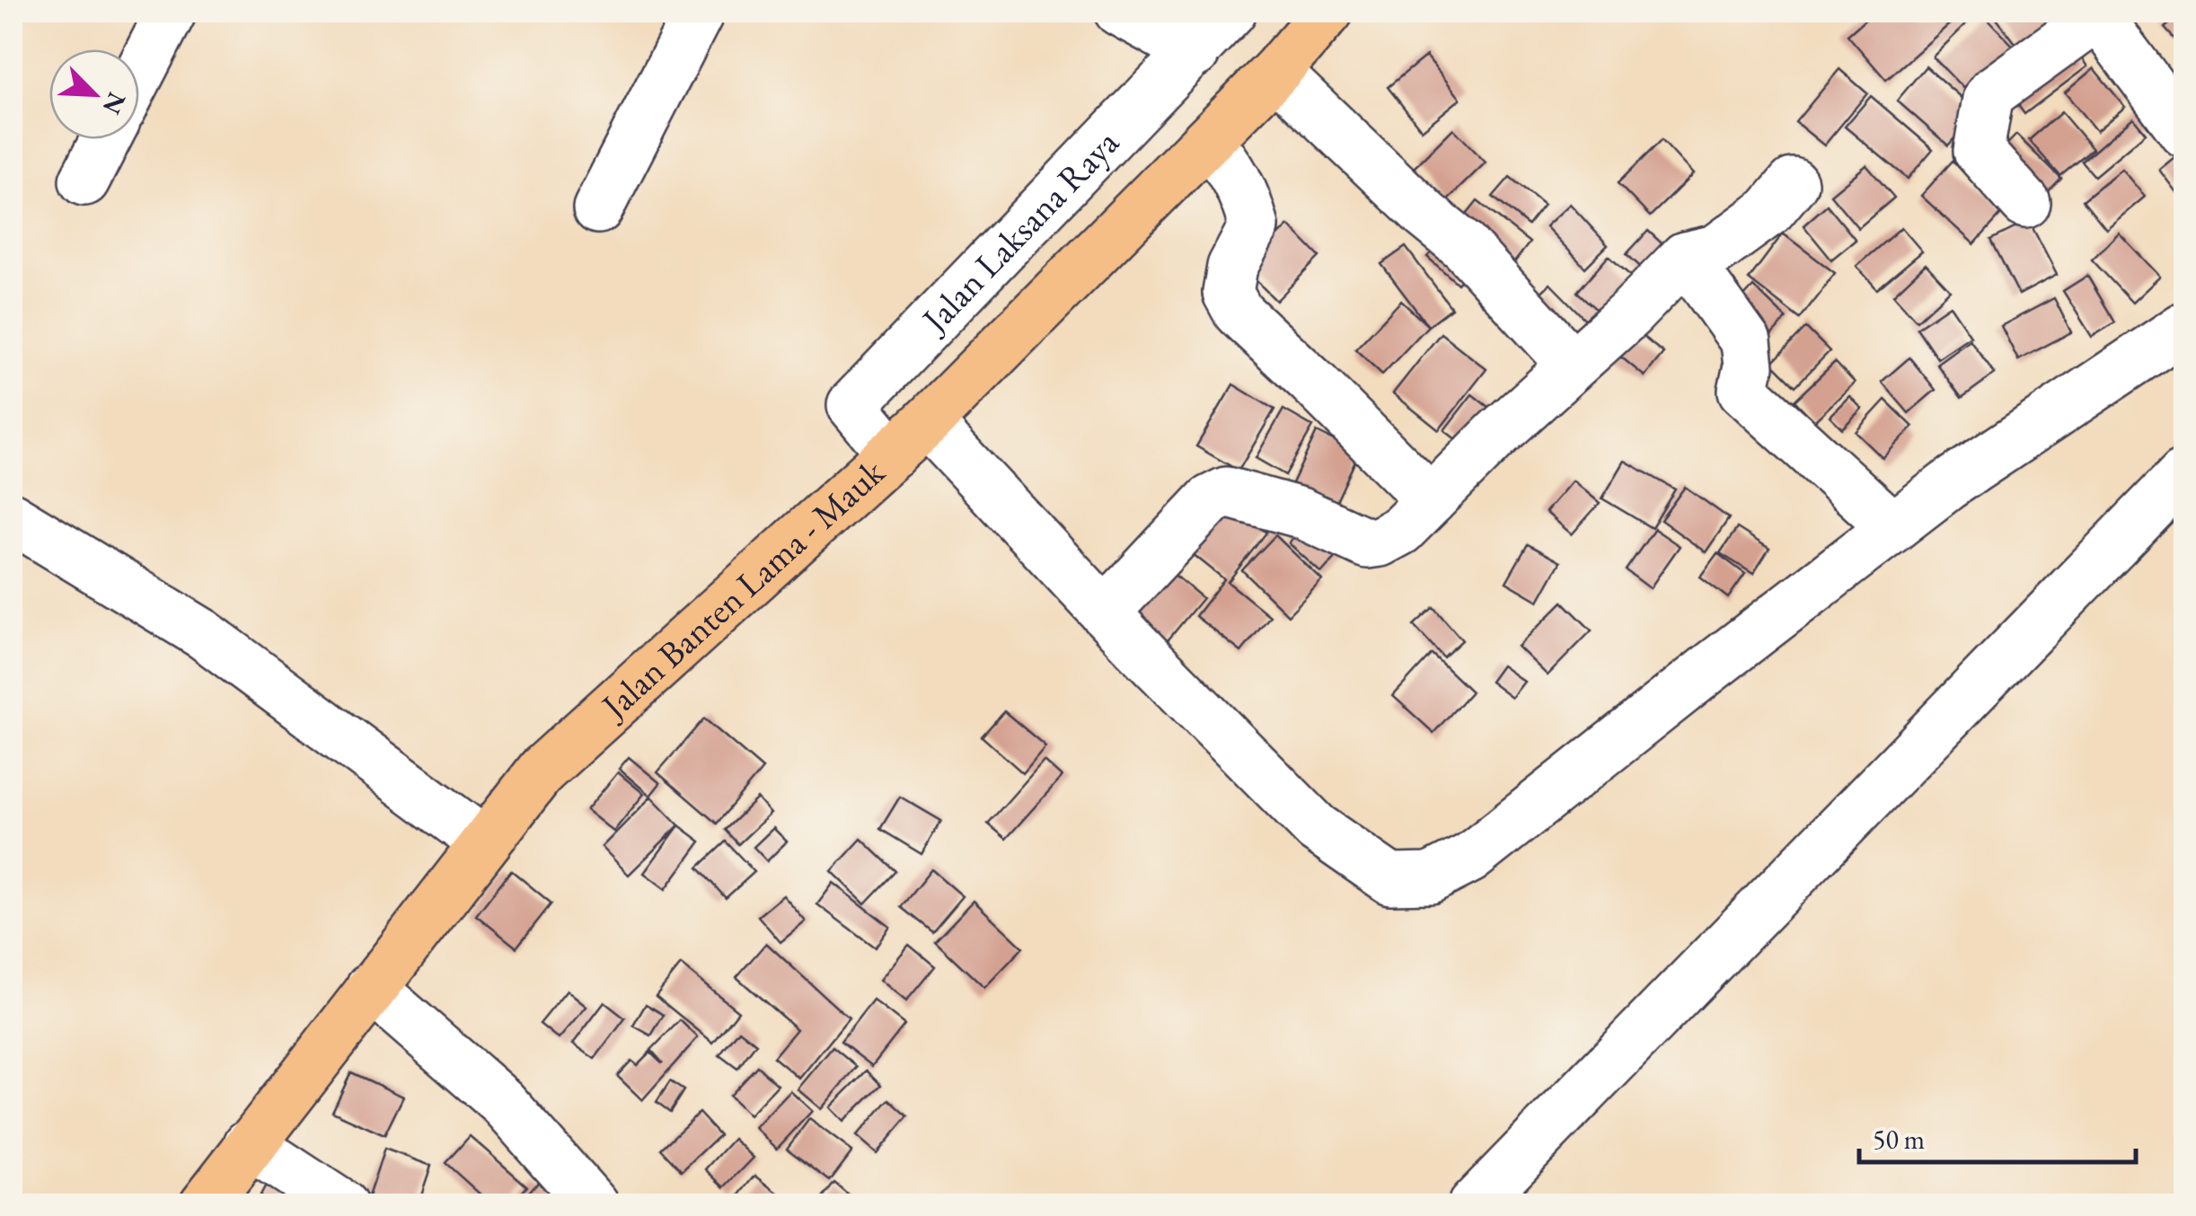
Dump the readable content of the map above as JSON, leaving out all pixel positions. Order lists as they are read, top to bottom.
{
  "streets": {
    "main road": ["Jalan Banten Lama - Mauk"],
    "street": ["Jalan Laksana Raya"]
  },
  "crossings": [
    ["Jalan Laksana Raya", "Jalan Banten Lama - Mauk"]
  ],
  "scale_bar": "50 m",
  "north": "bottom right"
}
